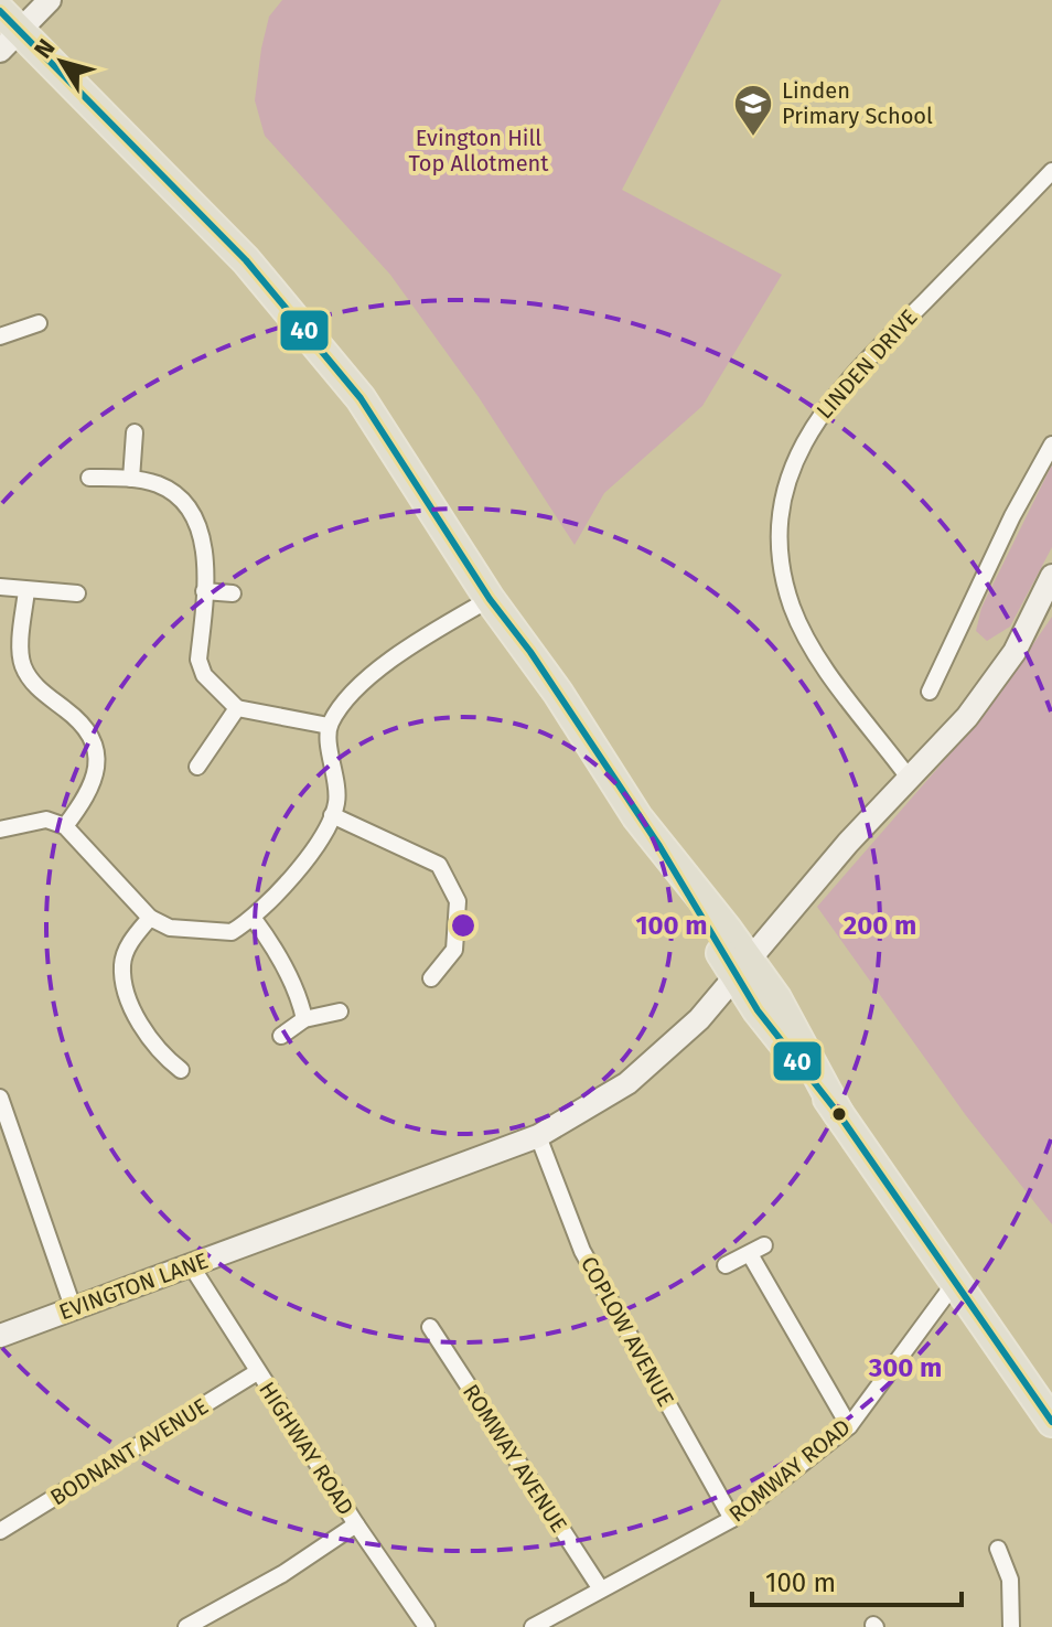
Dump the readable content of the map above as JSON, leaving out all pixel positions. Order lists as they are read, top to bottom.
{
  "streets": {
    "street": [
      "LINDEN DRIVE",
      "EVINGTON LANE",
      "COPLOW AVENUE",
      "HIGHWAY ROAD",
      "BODNANT AVENUE",
      "ROMWAY AVENUE",
      "ROMWAY ROAD"
    ]
  },
  "crossings": [
    ["LINDEN DRIVE", "EVINGTON LANE"],
    ["EVINGTON LANE", "COPLOW AVENUE"],
    ["EVINGTON LANE", "HIGHWAY ROAD"],
    ["COPLOW AVENUE", "ROMWAY ROAD"],
    ["HIGHWAY ROAD", "BODNANT AVENUE"],
    ["ROMWAY AVENUE", "ROMWAY ROAD"]
  ],
  "parks": ["Evington Hill Top Allotment"],
  "places": {
    "school or university": ["Linden Primary School"]
  },
  "lines": ["transit line 40"],
  "scale_bar": "100 m",
  "north": "top left",
  "rings": ["100 m", "200 m", "300 m"]
}
